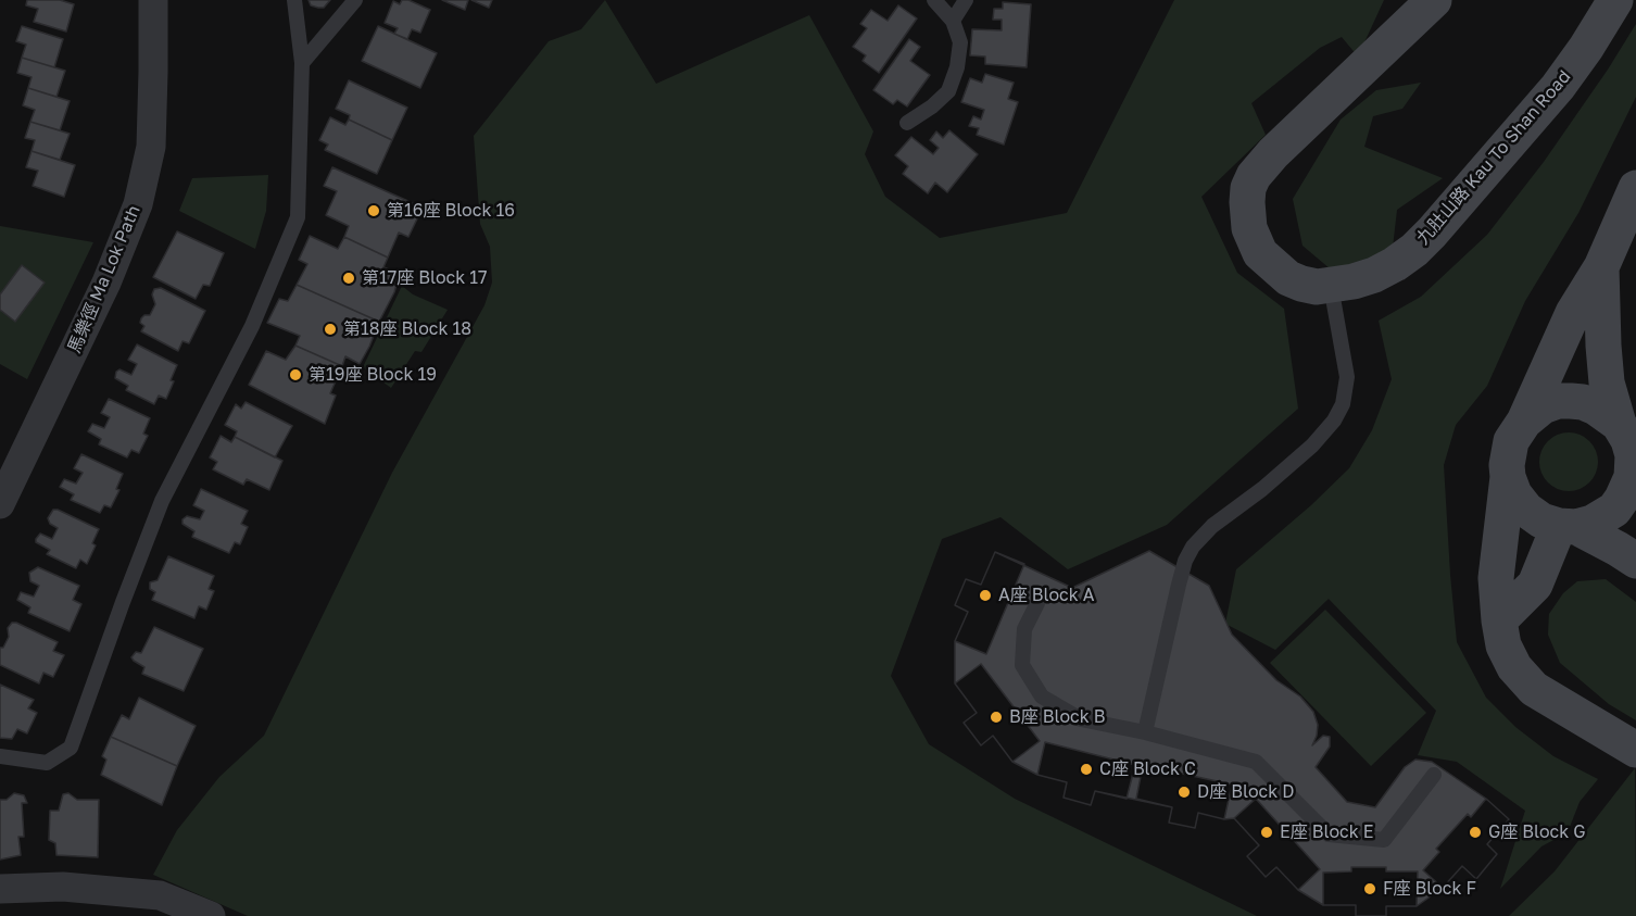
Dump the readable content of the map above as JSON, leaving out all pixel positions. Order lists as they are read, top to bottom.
{
  "streets": {
    "street": ["九肚山路 Kau To Shan Road", "馬樂徑 Ma Lok Path"]
  },
  "places": [
    "第16座 Block 16",
    "第17座 Block 17",
    "第18座 Block 18",
    "第19座 Block 19",
    "A座 Block A",
    "B座 Block B",
    "C座 Block C",
    "D座 Block D",
    "E座 Block E",
    "G座 Block G",
    "F座 Block F"
  ]
}
